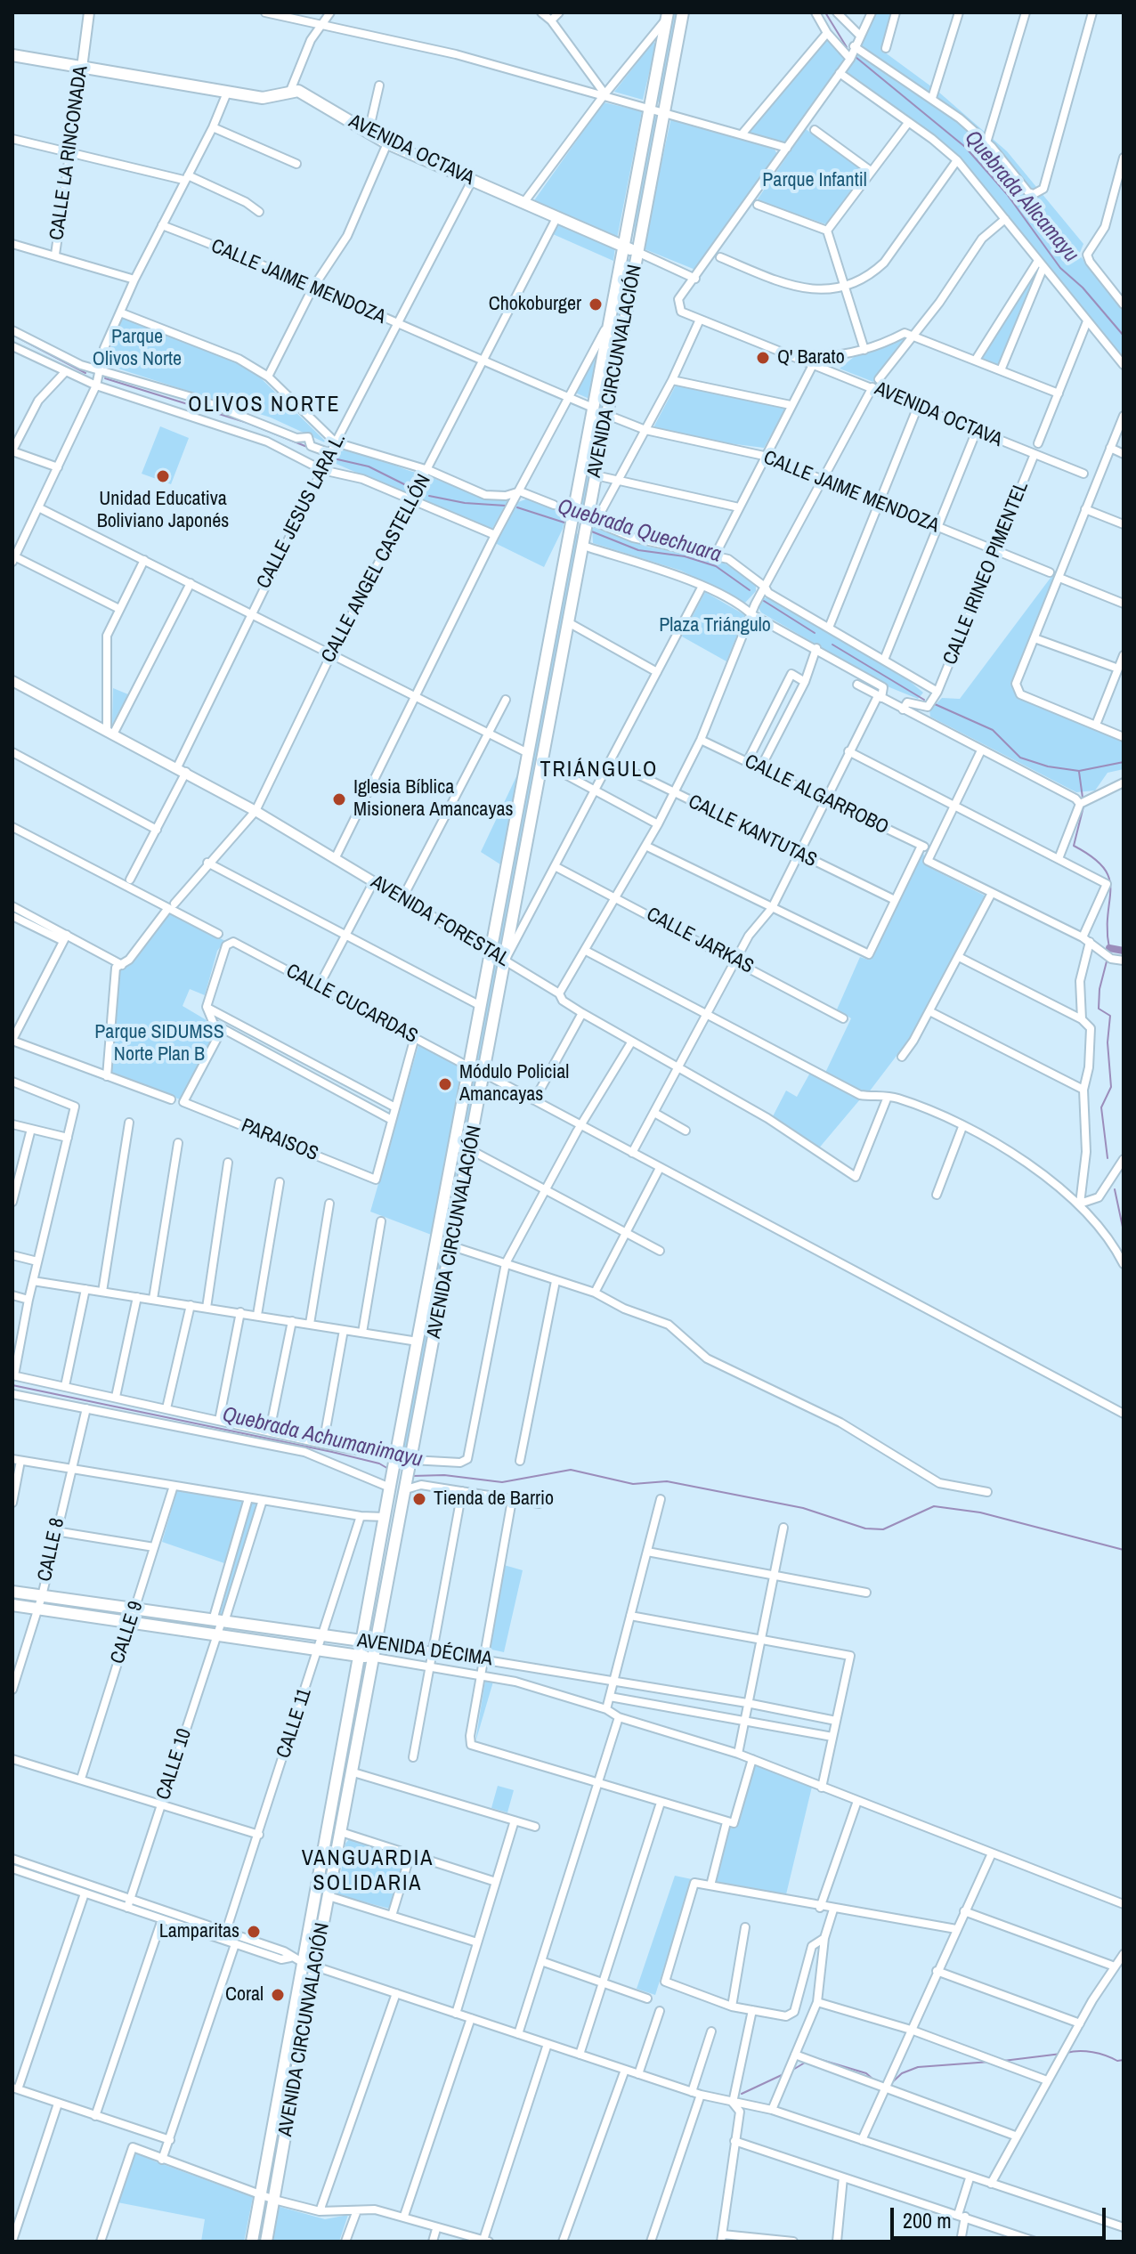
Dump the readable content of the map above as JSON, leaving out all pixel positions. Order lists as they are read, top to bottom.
{
  "streets": {
    "main road": ["AVENIDA OCTAVA", "AVENIDA CIRCUNVALACIÓN", "AVENIDA DÉCIMA"],
    "street": [
      "CALLE LA RINCONADA",
      "CALLE JAIME MENDOZA",
      "CALLE JESUS LARA L.",
      "CALLE ANGEL CASTELLÓN",
      "CALLE IRINEO PIMENTEL",
      "CALLE ALGARROBO",
      "CALLE KANTUTAS",
      "AVENIDA FORESTAL",
      "CALLE JARKAS",
      "CALLE CUCARDAS",
      "PARAISOS",
      "CALLE 8",
      "CALLE 9",
      "CALLE 11",
      "CALLE 10"
    ]
  },
  "crossings": [
    ["AVENIDA OCTAVA", "AVENIDA CIRCUNVALACIÓN"],
    ["AVENIDA OCTAVA", "CALLE JESUS LARA L."],
    ["AVENIDA OCTAVA", "CALLE ANGEL CASTELLÓN"],
    ["AVENIDA OCTAVA", "CALLE IRINEO PIMENTEL"],
    ["CALLE JAIME MENDOZA", "AVENIDA CIRCUNVALACIÓN"],
    ["CALLE JAIME MENDOZA", "CALLE JESUS LARA L."],
    ["CALLE JAIME MENDOZA", "CALLE ANGEL CASTELLÓN"],
    ["CALLE JAIME MENDOZA", "CALLE IRINEO PIMENTEL"],
    ["AVENIDA CIRCUNVALACIÓN", "AVENIDA FORESTAL"],
    ["AVENIDA CIRCUNVALACIÓN", "CALLE CUCARDAS"],
    ["AVENIDA CIRCUNVALACIÓN", "AVENIDA DÉCIMA"],
    ["CALLE JESUS LARA L.", "AVENIDA FORESTAL"],
    ["CALLE ANGEL CASTELLÓN", "AVENIDA FORESTAL"],
    ["CALLE 8", "AVENIDA DÉCIMA"],
    ["CALLE 9", "AVENIDA DÉCIMA"],
    ["AVENIDA DÉCIMA", "CALLE 11"],
    ["AVENIDA DÉCIMA", "CALLE 10"]
  ],
  "districts": ["OLIVOS NORTE", "TRIÁNGULO", "VANGUARDIA SOLIDARIA"],
  "water": ["Quebrada Allcamayu", "Quebrada Quechuara", "Quebrada Achumanimayu"],
  "parks": [
    "Parque Infantil",
    "Parque Olivos Norte",
    "Plaza Triángulo",
    "Parque SIDUMSS Norte Plan B"
  ],
  "places": [
    "Chokoburger",
    "Q' Barato",
    "Unidad Educativa Boliviano Japonés",
    "Iglesia Bíblica Misionera Amancayas",
    "Módulo Policial Amancayas",
    "Tienda de Barrio",
    "Lamparitas",
    "Coral"
  ],
  "scale_bar": "200 m"
}
